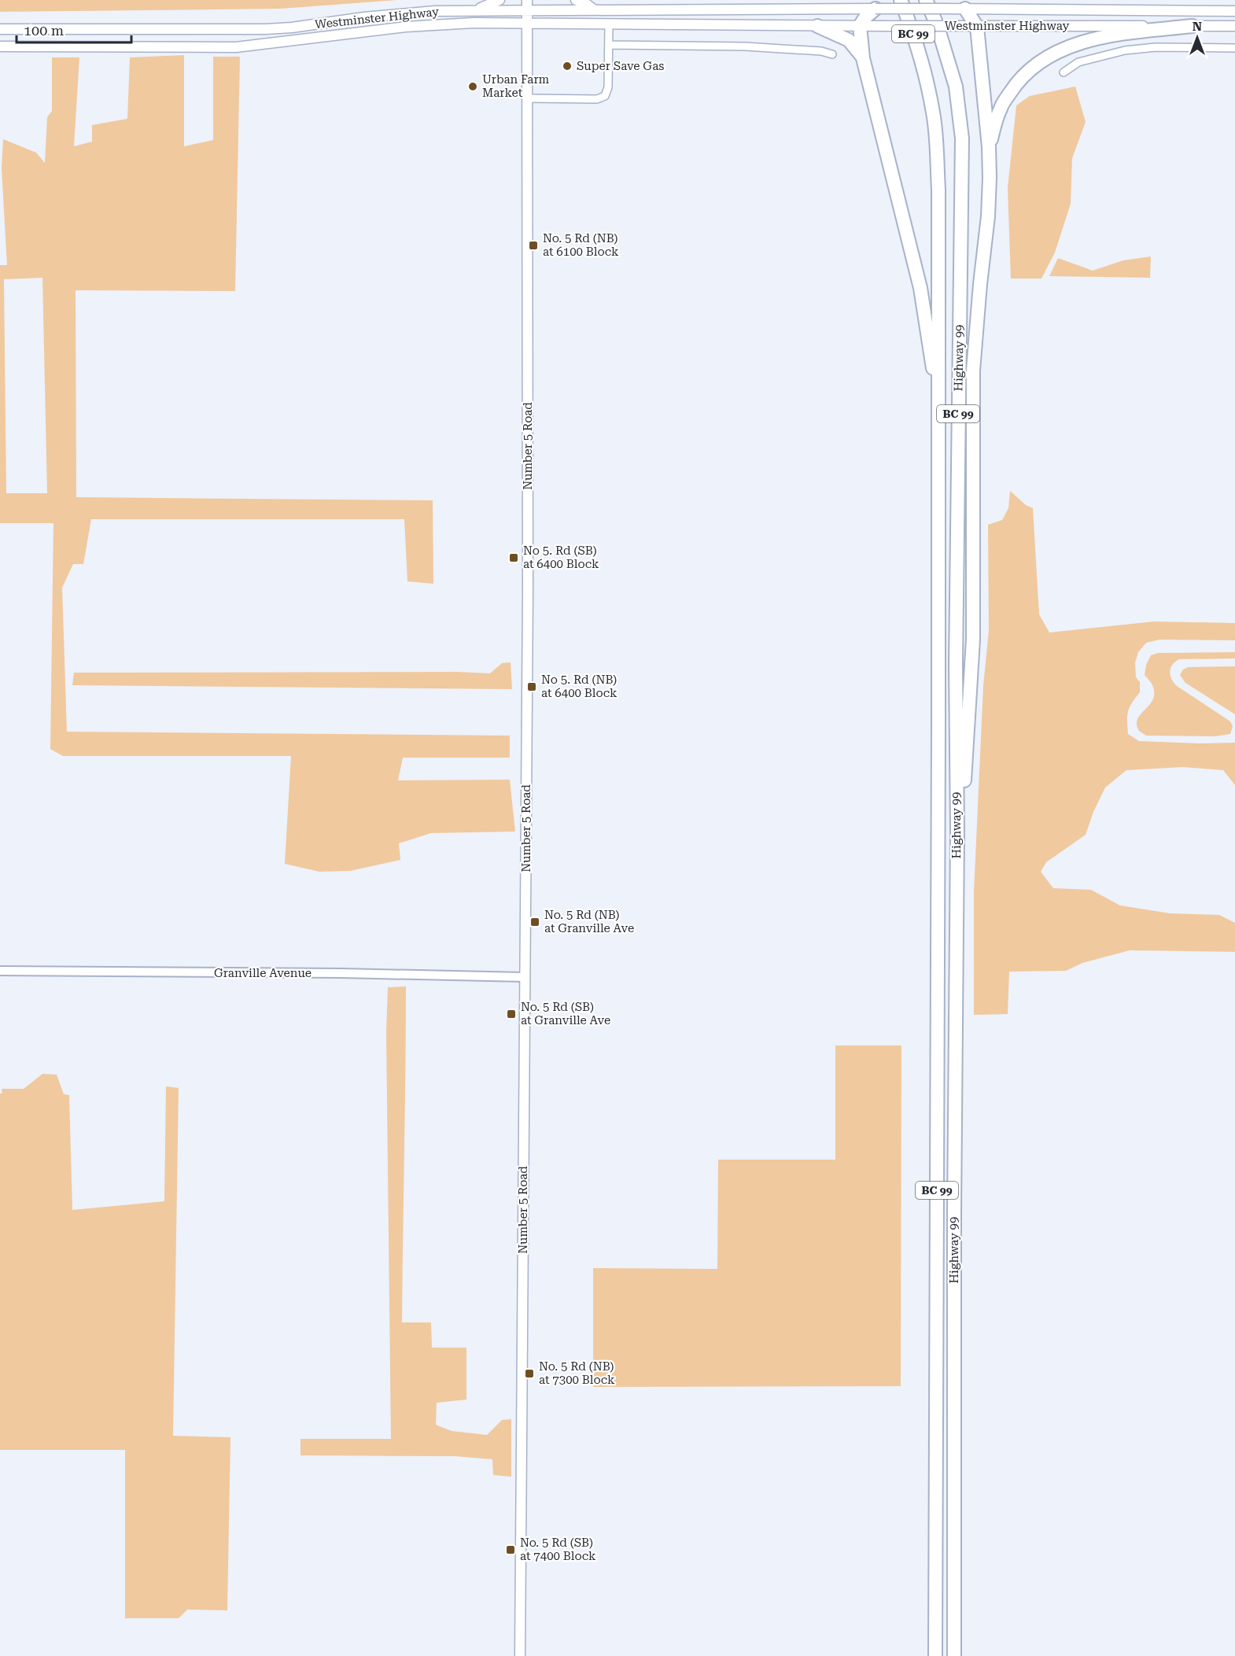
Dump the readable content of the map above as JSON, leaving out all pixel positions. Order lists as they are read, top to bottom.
{
  "streets": {
    "highway": ["BC 99", "Highway 99"],
    "main road": ["Westminster Highway", "Number 5 Road"],
    "street": ["Granville Avenue"]
  },
  "crossings": [
    ["Westminster Highway", "Number 5 Road"],
    ["Number 5 Road", "Granville Avenue"]
  ],
  "places": {
    "other": ["Super Save Gas", "Urban Farm Market"],
    "transit": [
      "No. 5 Rd (NB) at 6100 Block",
      "No 5. Rd (SB) at 6400 Block",
      "No 5. Rd (NB) at 6400 Block",
      "No. 5 Rd (NB) at Granville Ave",
      "No. 5 Rd (SB) at Granville Ave",
      "No. 5 Rd (NB) at 7300 Block",
      "No. 5 Rd (SB) at 7400 Block"
    ]
  },
  "scale_bar": "100 m",
  "north": "top"
}
